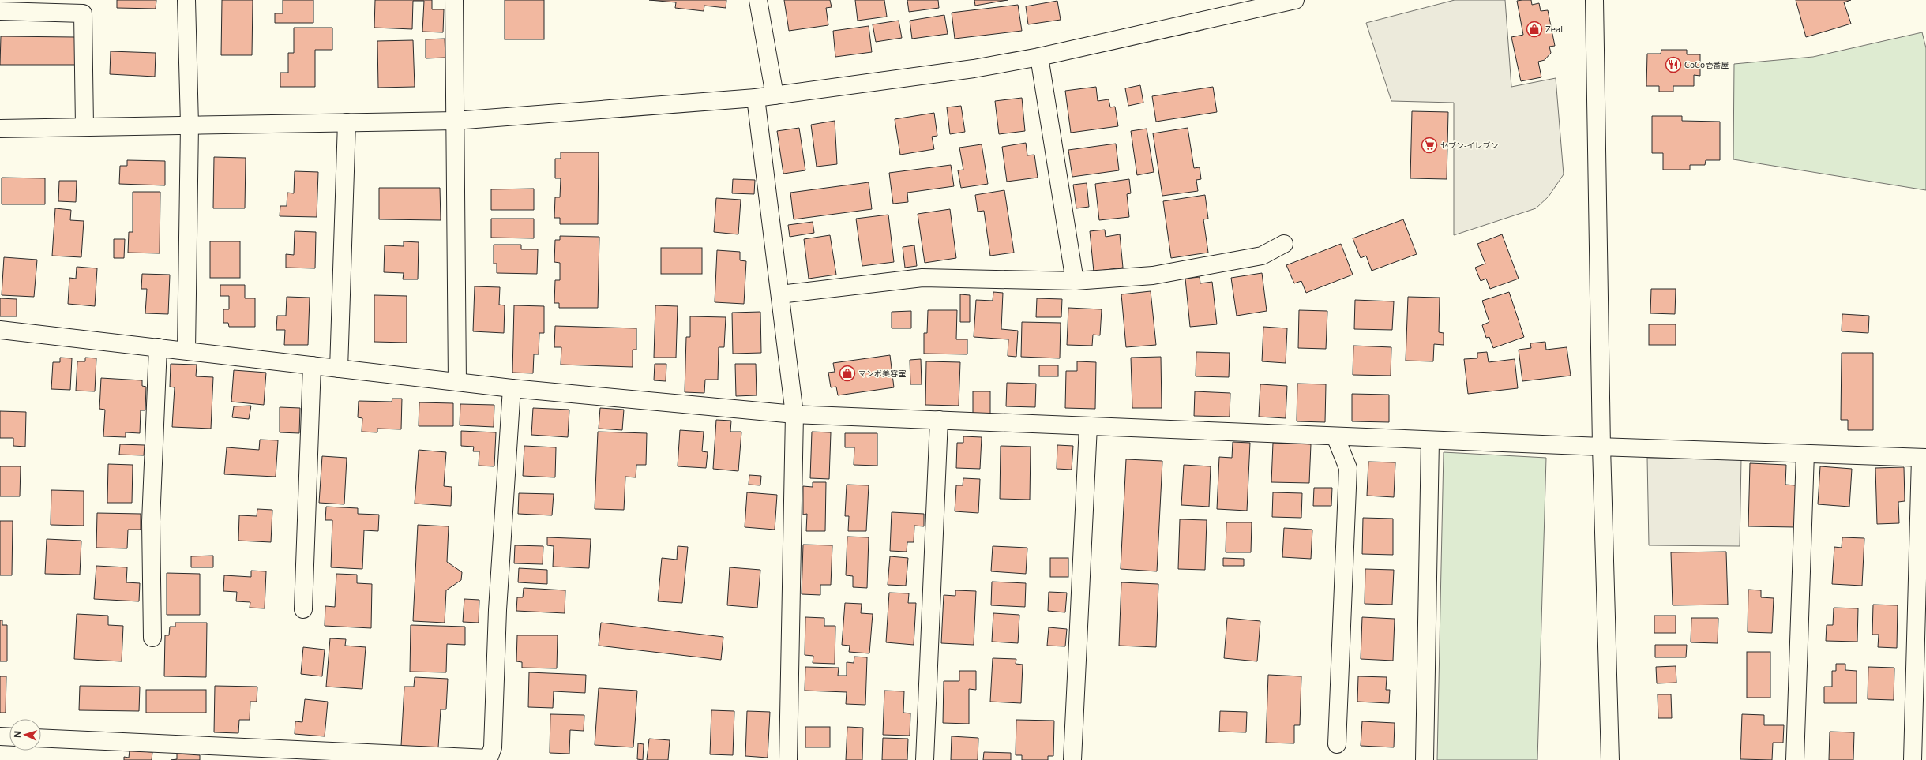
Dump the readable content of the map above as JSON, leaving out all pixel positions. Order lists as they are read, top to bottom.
{
  "places": {
    "shop": ["Zeal", "マンボ美容室"],
    "restaurant": ["CoCo壱番屋"],
    "supermarket": ["セブン-イレブン"]
  },
  "north": "left"
}
